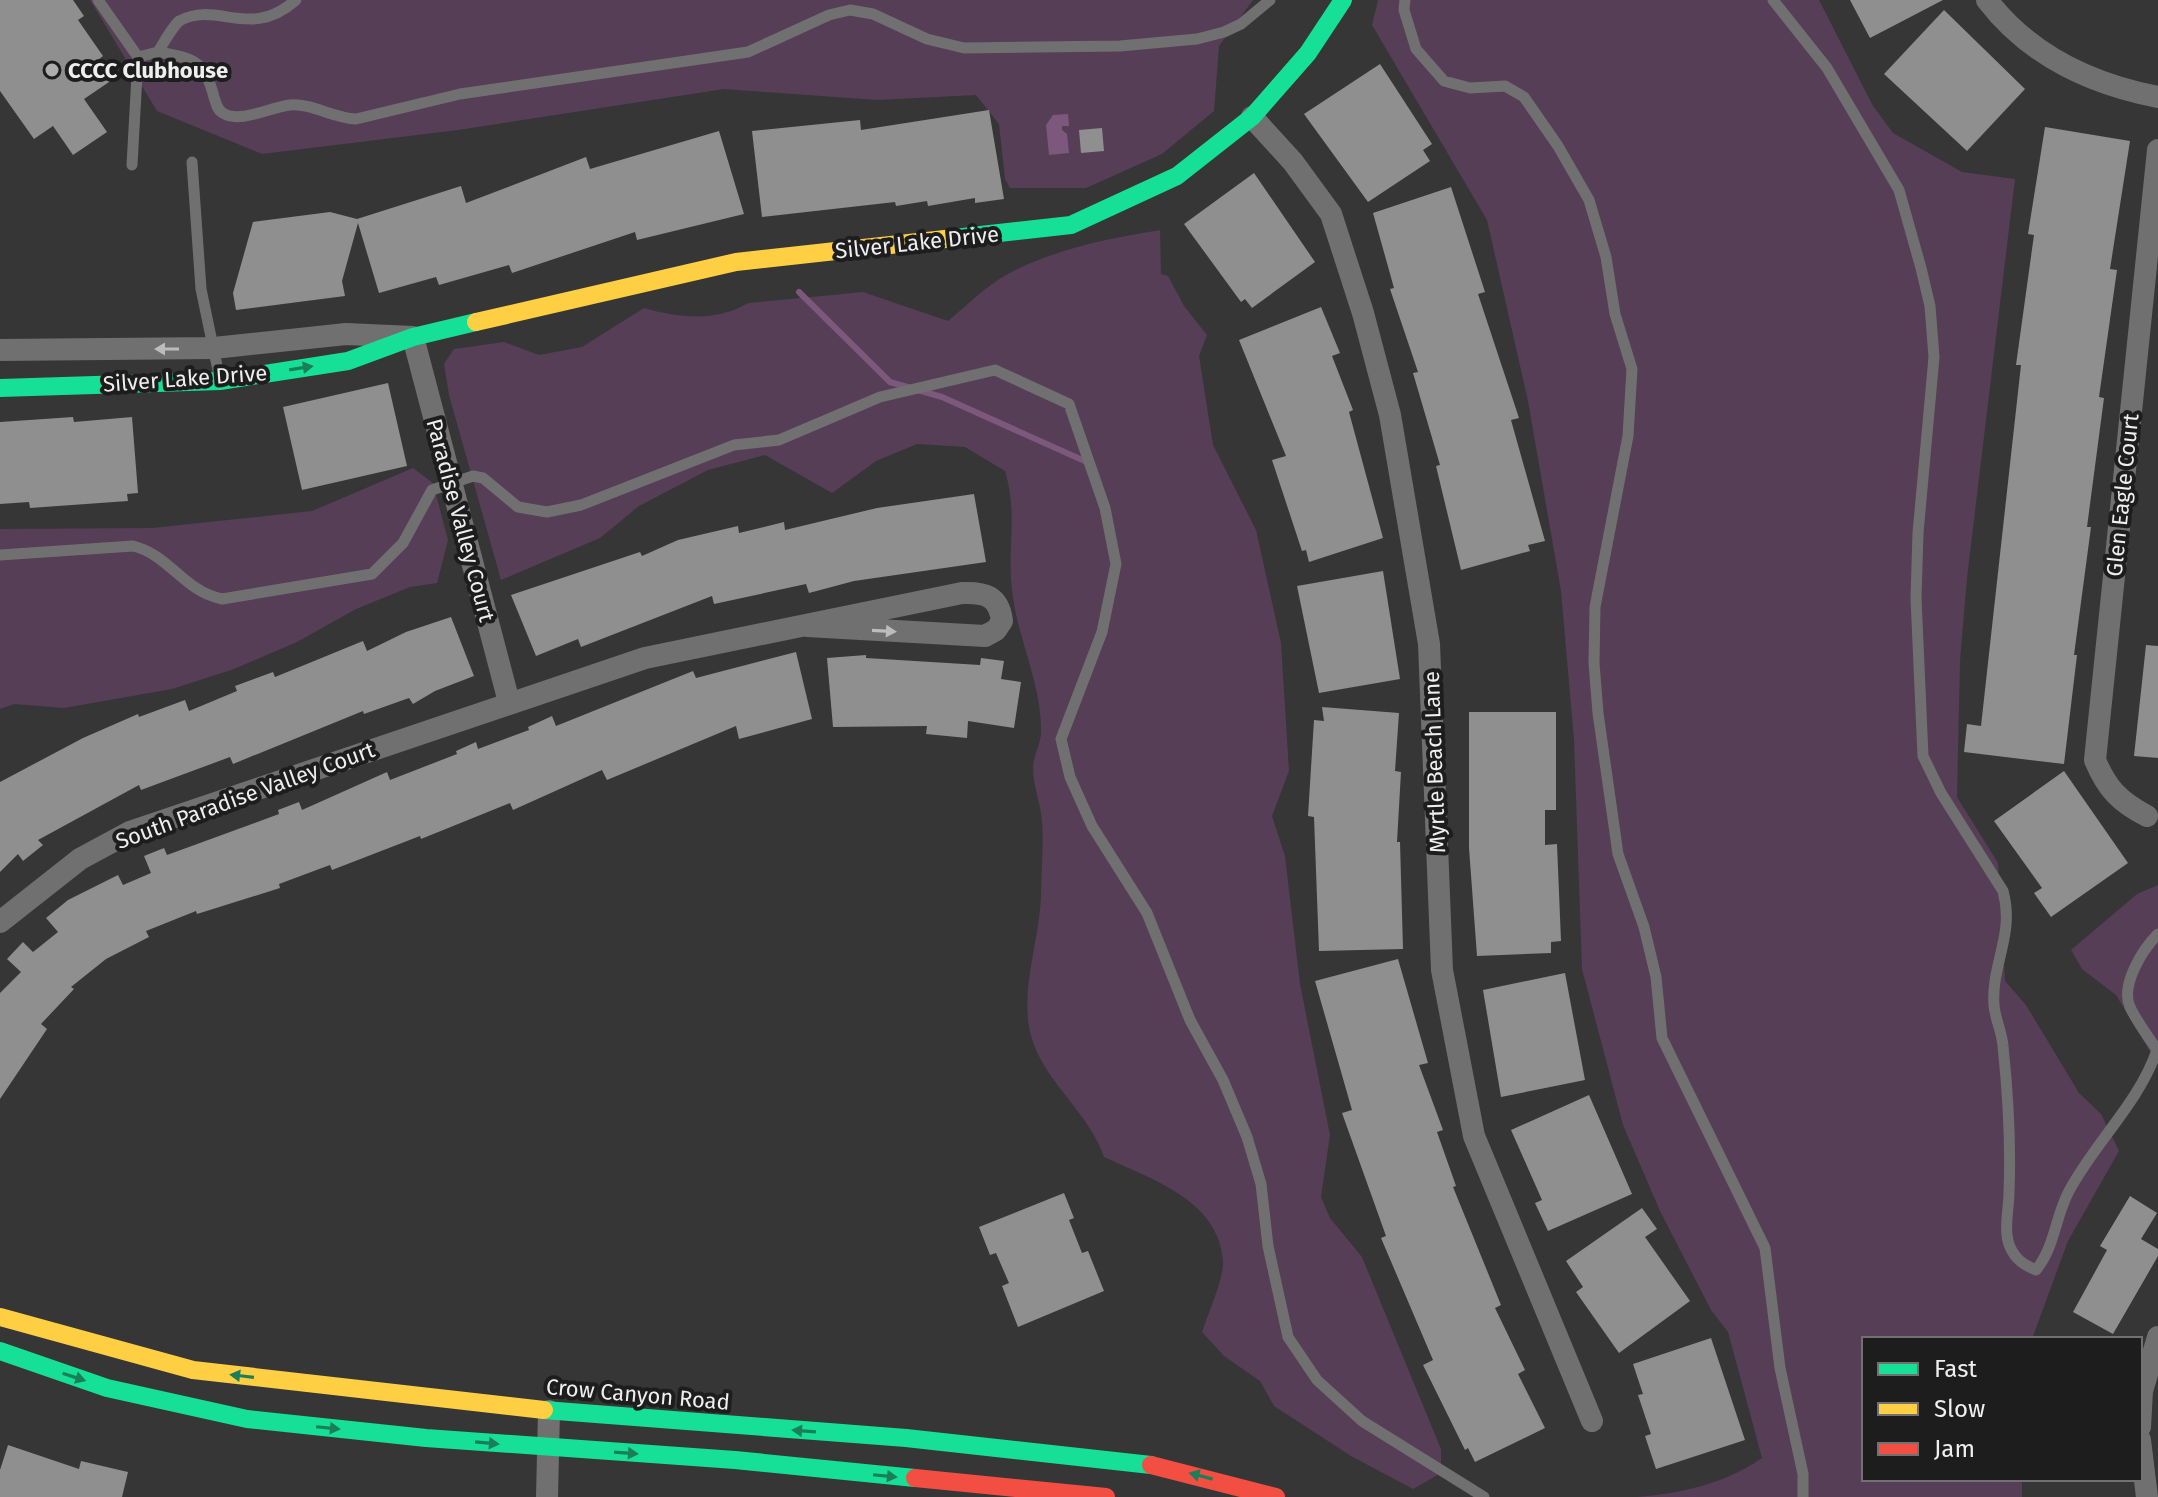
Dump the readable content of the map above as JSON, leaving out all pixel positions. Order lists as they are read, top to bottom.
{
  "streets": {
    "main road": ["Silver Lake Drive", "Crow Canyon Road"],
    "street": [
      "Glen Eagle Court",
      "Paradise Valley Court",
      "Myrtle Beach Lane",
      "South Paradise Valley Court"
    ]
  },
  "crossings": [
    ["Silver Lake Drive", "Paradise Valley Court"],
    ["Silver Lake Drive", "Myrtle Beach Lane"],
    ["Paradise Valley Court", "South Paradise Valley Court"]
  ],
  "places": ["CCCC Clubhouse"],
  "legend": ["Fast", "Slow", "Jam"]
}
